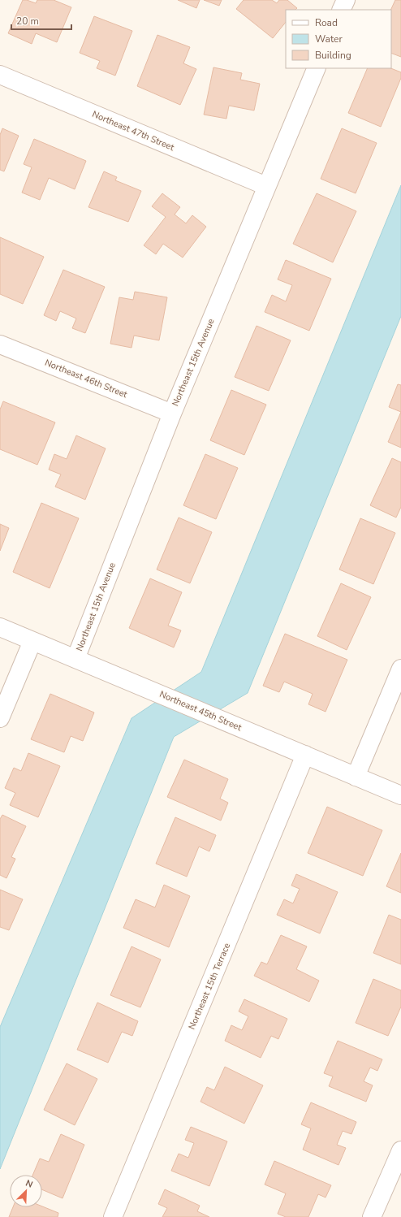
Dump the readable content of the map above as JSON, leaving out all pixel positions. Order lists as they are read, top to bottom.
{
  "streets": {
    "street": [
      "Northeast 47th Street",
      "Northeast 15th Avenue",
      "Northeast 46th Street",
      "Northeast 45th Street",
      "Northeast 15th Terrace"
    ]
  },
  "crossings": [
    ["Northeast 47th Street", "Northeast 15th Avenue"],
    ["Northeast 15th Avenue", "Northeast 46th Street"],
    ["Northeast 15th Avenue", "Northeast 45th Street"],
    ["Northeast 45th Street", "Northeast 15th Terrace"]
  ],
  "legend": ["Road", "Water", "Building"],
  "scale_bar": "20 m",
  "north": "top right"
}
